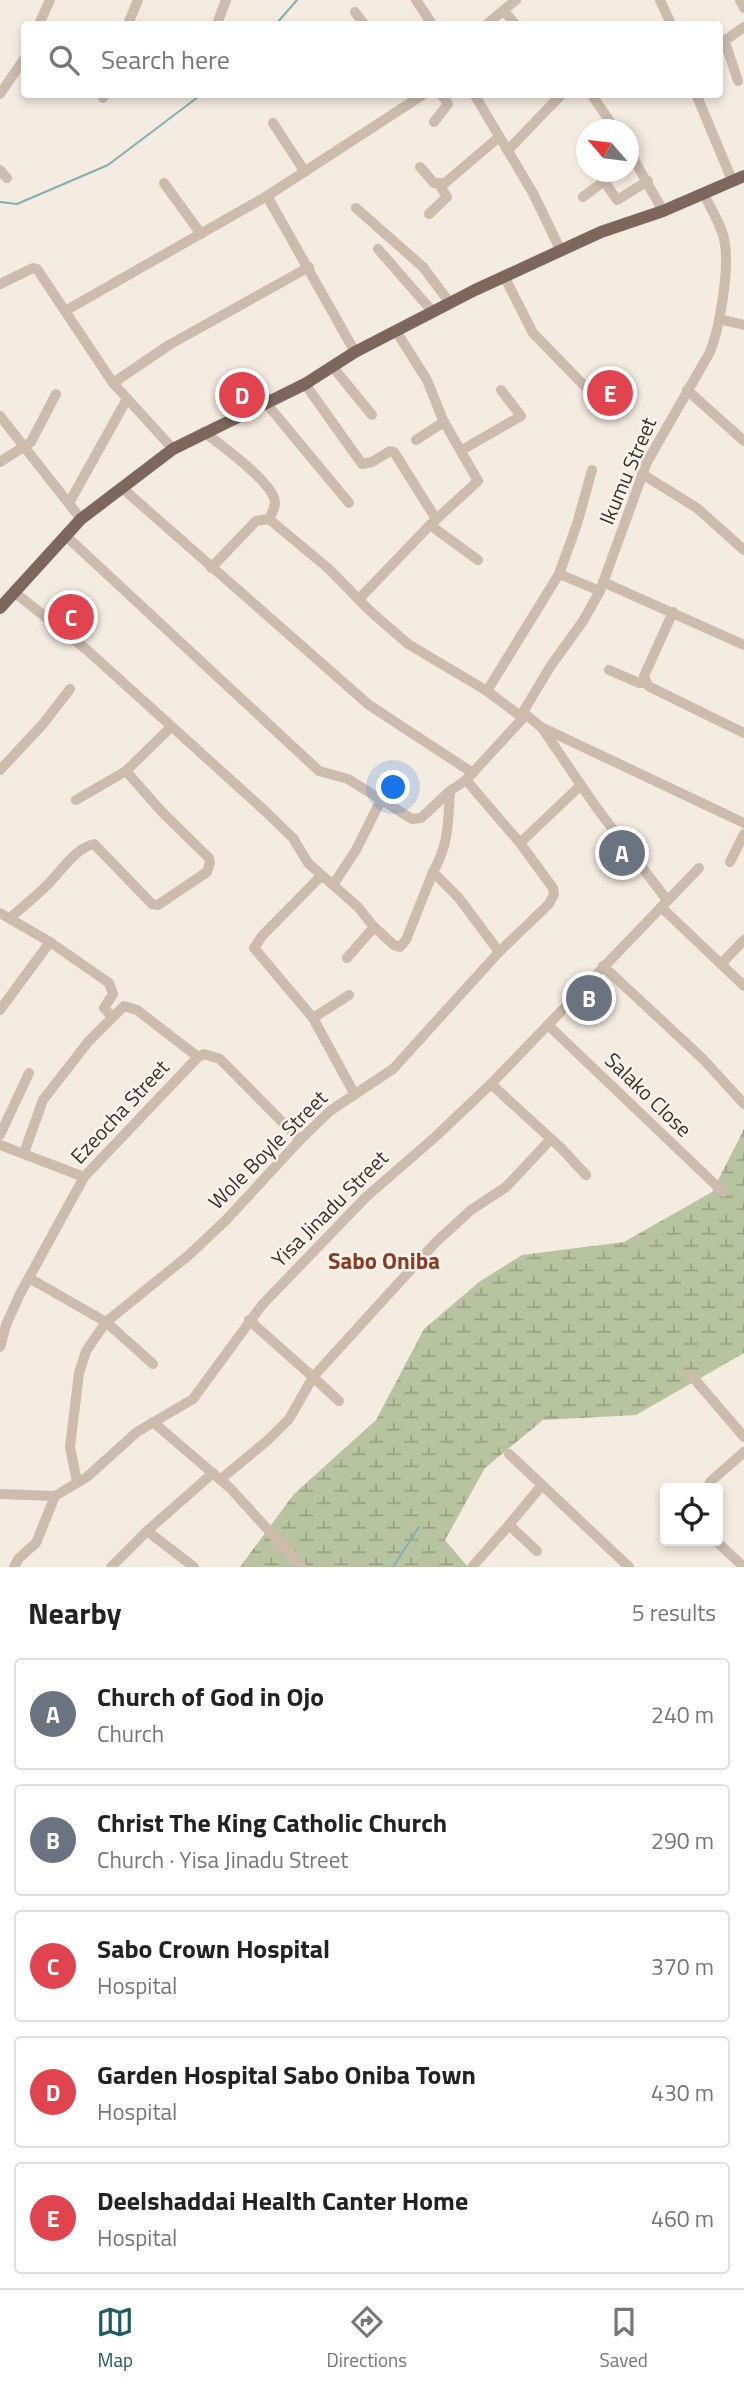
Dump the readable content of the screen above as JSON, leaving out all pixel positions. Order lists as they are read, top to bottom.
{
  "streets": {
    "street": [
      "Ikumu Street",
      "Salako Close",
      "Ezeocha Street",
      "Wole Boyle Street",
      "Yisa Jinadu Street"
    ]
  },
  "crossings": [
    ["Ikumu Street", "Wole Boyle Street"],
    ["Salako Close", "Yisa Jinadu Street"],
    ["Wole Boyle Street", "Yisa Jinadu Street"]
  ],
  "districts": ["Sabo Oniba"],
  "north": "top left",
  "page": {
    "search": "Search here",
    "pins": [
      "E",
      "D",
      "C",
      "A",
      "B"
    ],
    "heading": ["Nearby", "5 results"],
    "list": [
      {
        "mark": "A",
        "name": "Church of God in Ojo",
        "note": "Church",
        "value": "240 m"
      },
      {
        "mark": "B",
        "name": "Christ The King Catholic Church",
        "note": "Church · Yisa Jinadu Street",
        "value": "290 m"
      },
      {
        "mark": "C",
        "name": "Sabo Crown Hospital",
        "note": "Hospital",
        "value": "370 m"
      },
      {
        "mark": "D",
        "name": "Garden Hospital Sabo Oniba Town",
        "note": "Hospital",
        "value": "430 m"
      },
      {
        "mark": "E",
        "name": "Deelshaddai Health Canter Home",
        "note": "Hospital",
        "value": "460 m"
      }
    ],
    "nav": ["Map", "Directions", "Saved"]
  }
}
